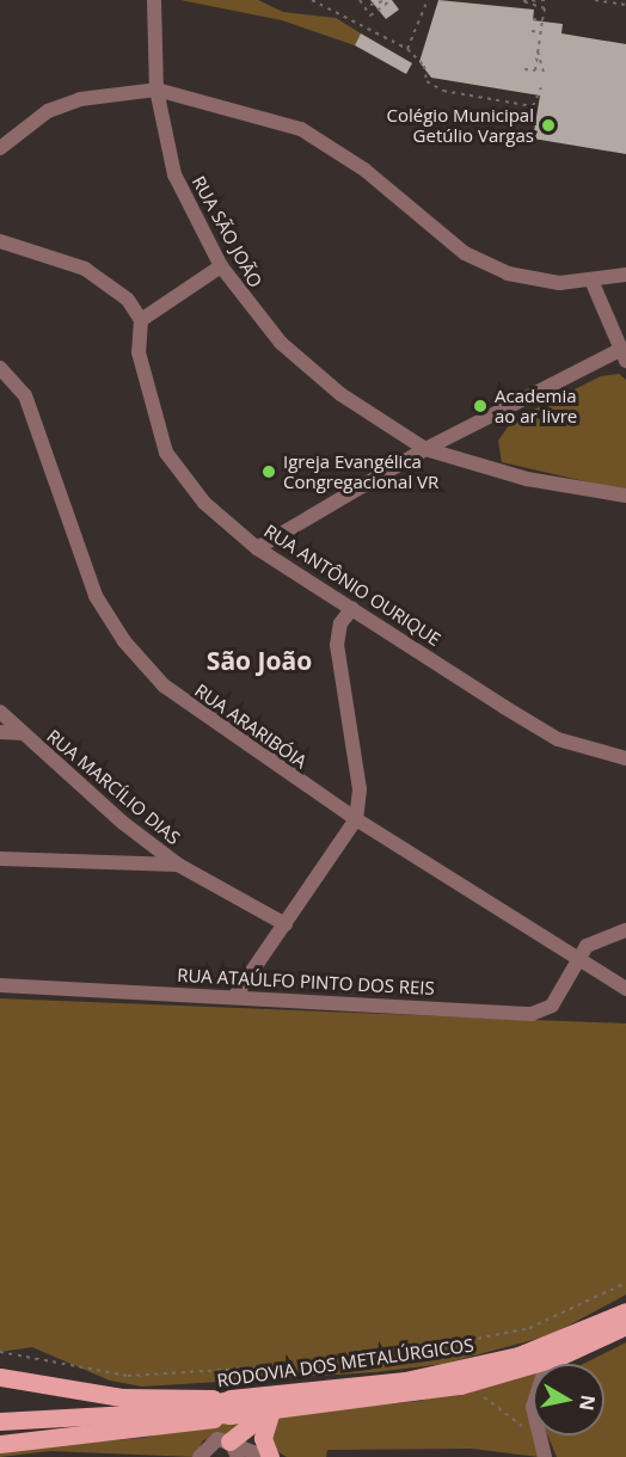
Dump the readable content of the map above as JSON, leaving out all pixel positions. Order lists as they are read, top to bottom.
{
  "streets": {
    "main road": ["RODOVIA DOS METALÚRGICOS"],
    "street": [
      "RUA SÃO JOÃO",
      "RUA ANTÔNIO OURIQUE",
      "RUA ARARIBÓIA",
      "RUA MARCÍLIO DIAS",
      "RUA ATAÚLFO PINTO DOS REIS"
    ]
  },
  "crossings": [
    ["RUA ARARIBÓIA", "RUA ATAÚLFO PINTO DOS REIS"]
  ],
  "districts": ["São João"],
  "places": ["Colégio Municipal Getúlio Vargas", "Academia ao ar livre", "Igreja Evangélica Congregacional VR"],
  "north": "right"
}
